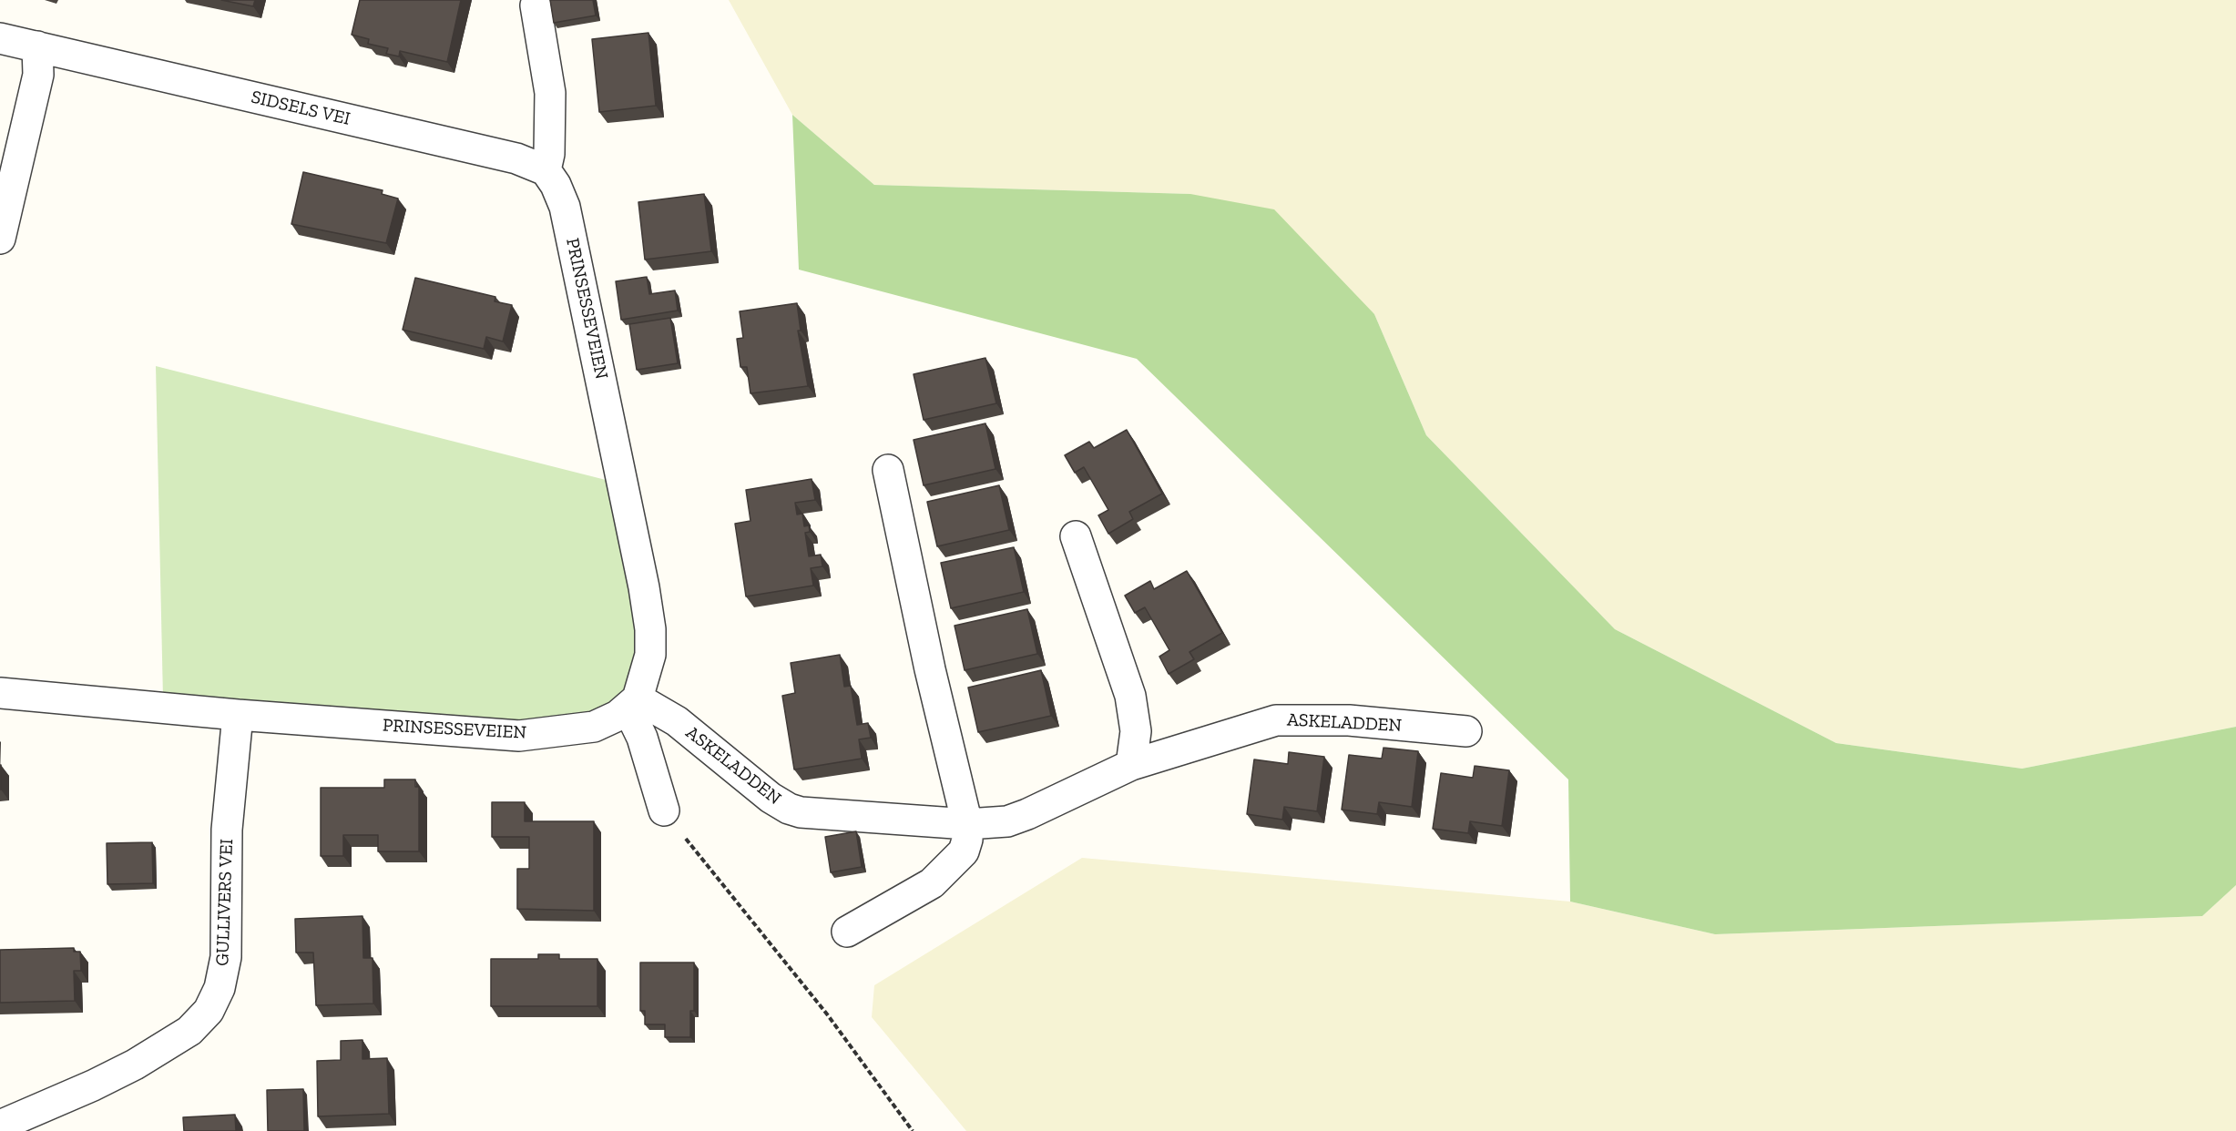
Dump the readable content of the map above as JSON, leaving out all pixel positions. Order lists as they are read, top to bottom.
{
  "streets": {
    "street": [
      "SIDSELS VEI",
      "PRINSESSEVEIEN",
      "ASKELADDEN",
      "GULLIVERS VEI"
    ]
  },
  "crossings": [
    ["SIDSELS VEI", "PRINSESSEVEIEN"],
    ["PRINSESSEVEIEN", "ASKELADDEN"],
    ["PRINSESSEVEIEN", "GULLIVERS VEI"]
  ]
}
